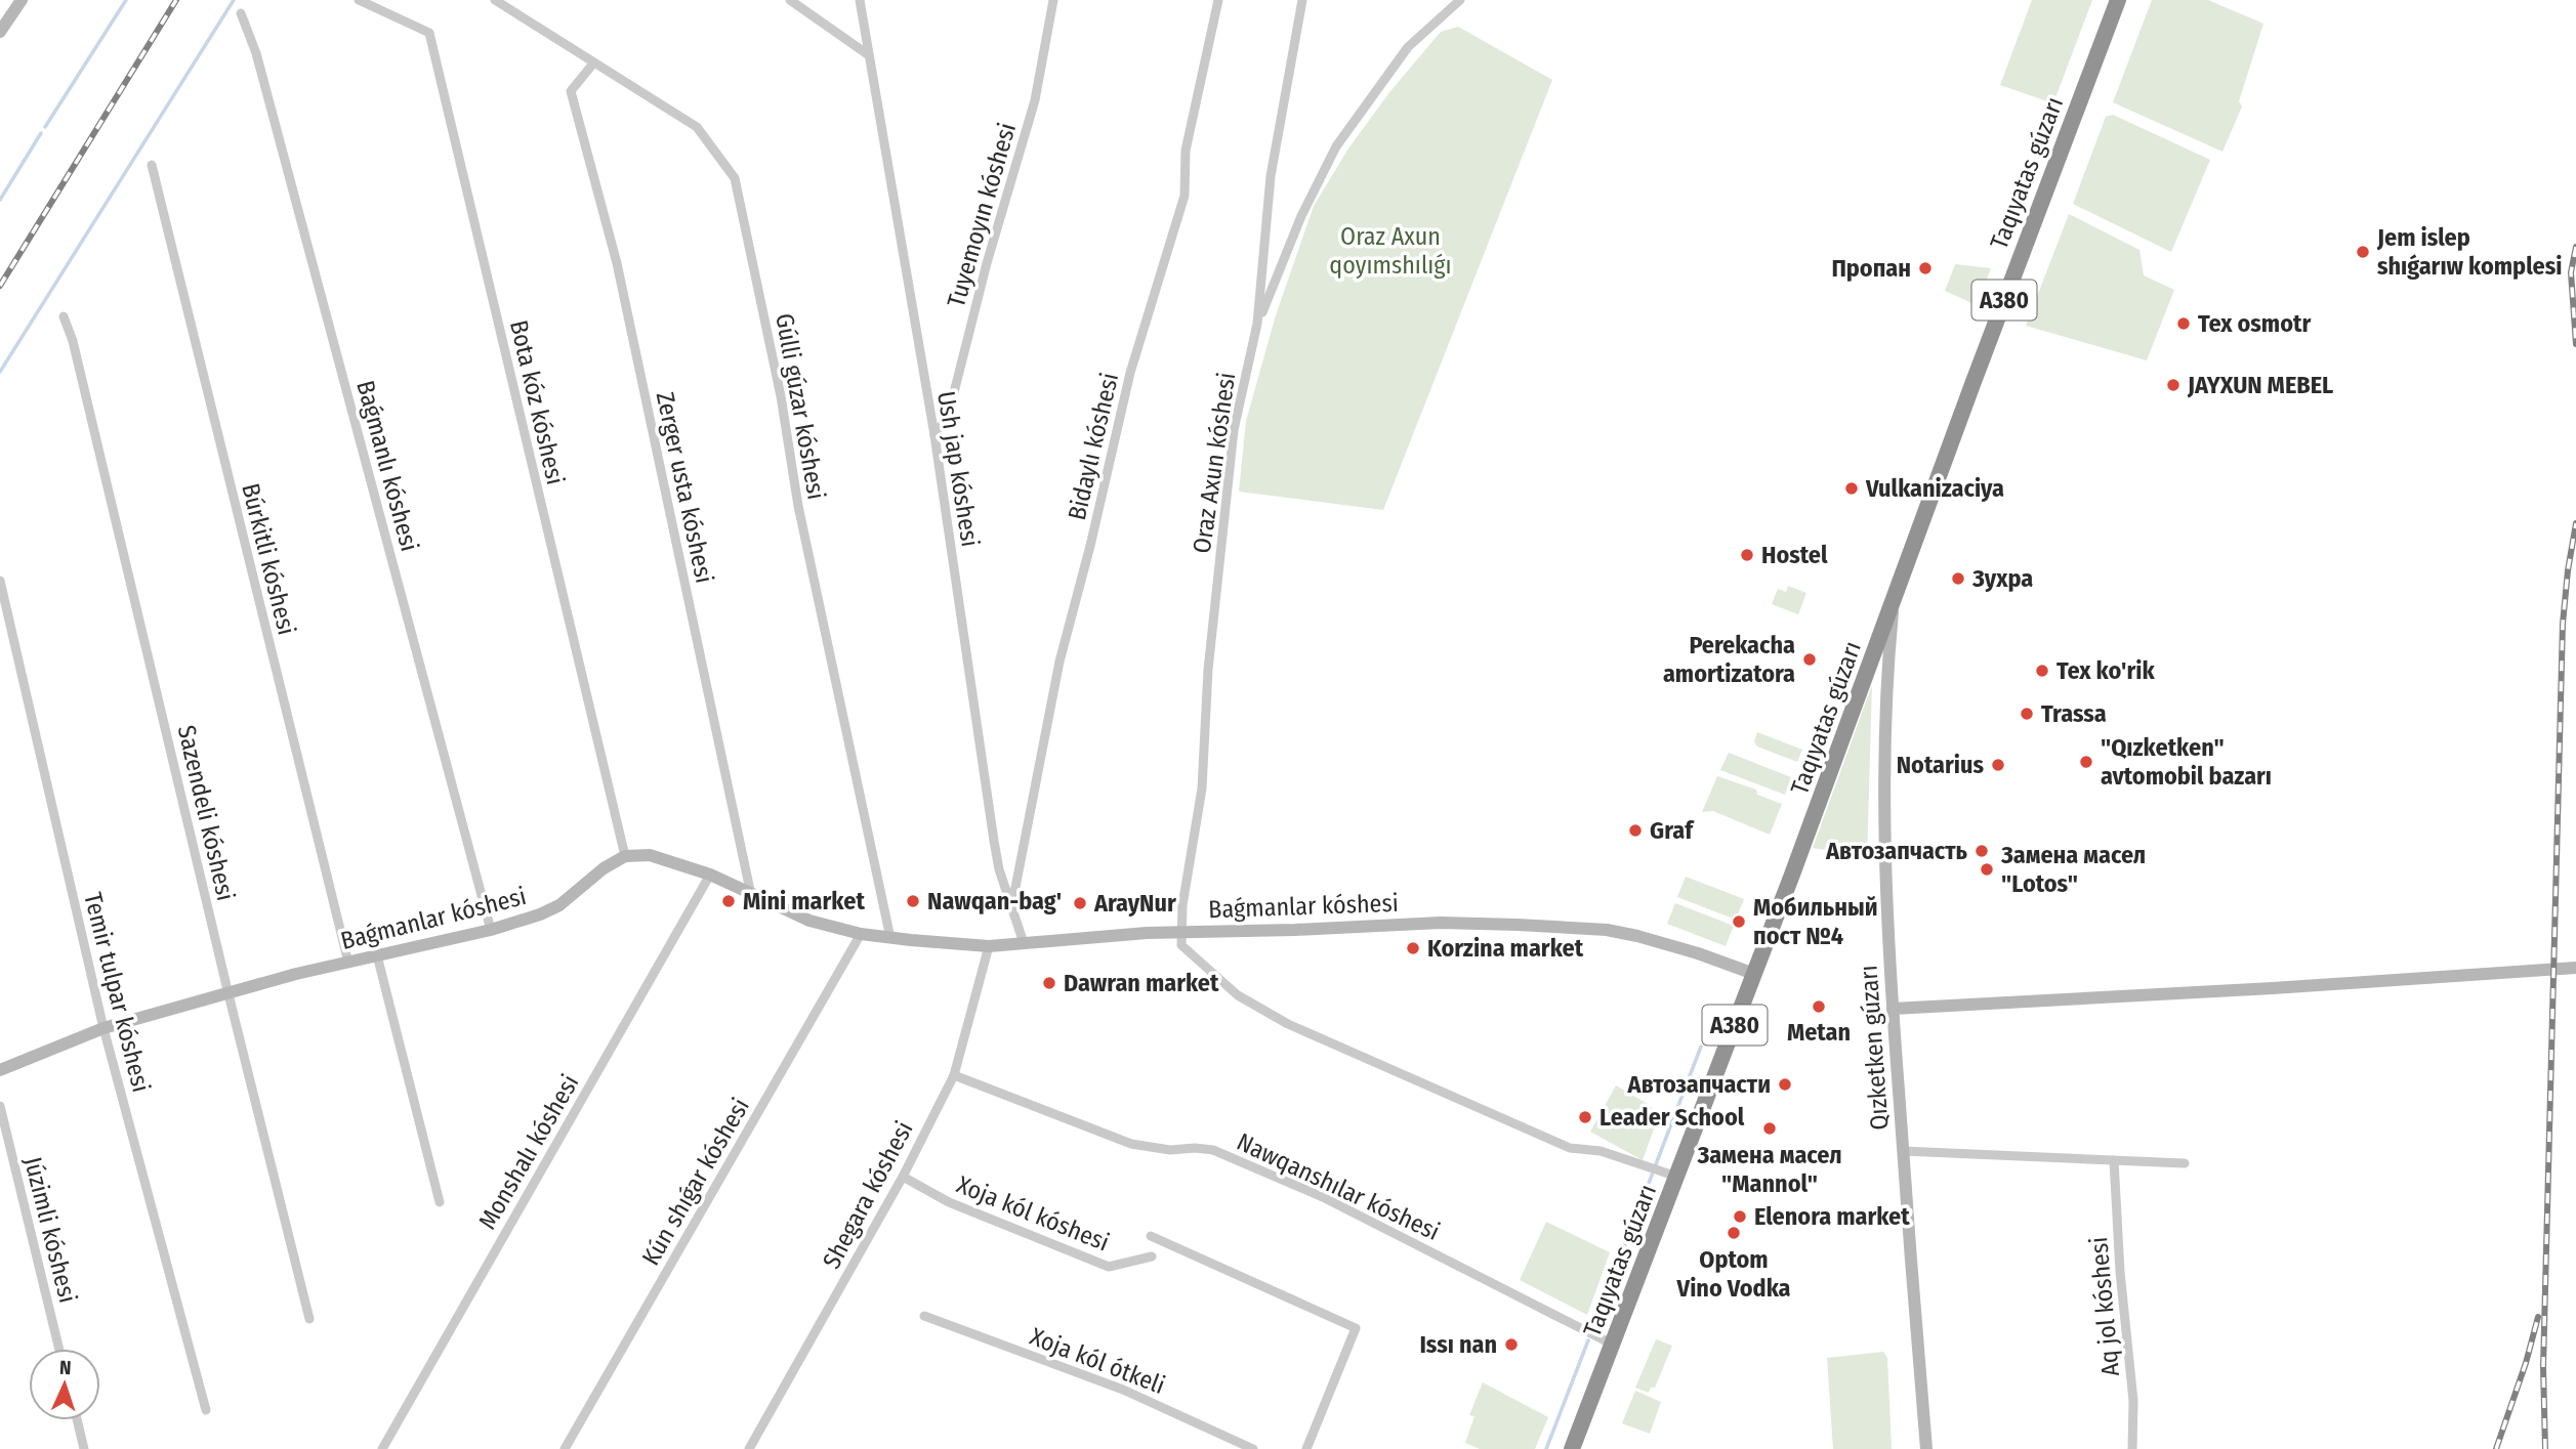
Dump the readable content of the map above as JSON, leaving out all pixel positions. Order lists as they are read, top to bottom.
{
  "streets": {
    "highway": ["Taqıyatas gúzarı", "A380"],
    "street": [
      "Tuyemoyın kóshesi",
      "Bota kóz kóshesi",
      "Gúlli gúzar kóshesi",
      "Bidaylı kóshesi",
      "Oraz Axun kóshesi",
      "Baǵmanlı kóshesi",
      "Ush jap kóshesi",
      "Zerger usta kóshesi",
      "Búrkitli kóshesi",
      "Sazendeli kóshesi",
      "Baǵmanlar kóshesi",
      "Temir tulpar kóshesi",
      "Qızketken gúzarı",
      "Monshalı kóshesi",
      "Kún shıǵar kóshesi",
      "Nawqanshılar kóshesi",
      "Shegara kóshesi",
      "Xoja kól kóshesi",
      "Júzimli kóshesi",
      "Aq jol kóshesi",
      "Xoja kól ótkeli"
    ]
  },
  "crossings": [
    ["Taqıyatas gúzarı", "Baǵmanlar kóshesi"],
    ["Taqıyatas gúzarı", "Qızketken gúzarı"],
    ["Taqıyatas gúzarı", "Nawqanshılar kóshesi"],
    ["Tuyemoyın kóshesi", "Ush jap kóshesi"],
    ["Bota kóz kóshesi", "Baǵmanlar kóshesi"],
    ["Gúlli gúzar kóshesi", "Zerger usta kóshesi"],
    ["Gúlli gúzar kóshesi", "Baǵmanlar kóshesi"],
    ["Bidaylı kóshesi", "Ush jap kóshesi"],
    ["Oraz Axun kóshesi", "Baǵmanlar kóshesi"],
    ["Baǵmanlı kóshesi", "Baǵmanlar kóshesi"],
    ["Ush jap kóshesi", "Baǵmanlar kóshesi"],
    ["Zerger usta kóshesi", "Baǵmanlar kóshesi"],
    ["Búrkitli kóshesi", "Baǵmanlar kóshesi"],
    ["Sazendeli kóshesi", "Baǵmanlar kóshesi"],
    ["Baǵmanlar kóshesi", "Temir tulpar kóshesi"],
    ["Baǵmanlar kóshesi", "Monshalı kóshesi"],
    ["Baǵmanlar kóshesi", "Kún shıǵar kóshesi"],
    ["Baǵmanlar kóshesi", "Shegara kóshesi"],
    ["Nawqanshılar kóshesi", "Shegara kóshesi"],
    ["Shegara kóshesi", "Xoja kól kóshesi"]
  ],
  "parks": ["Oraz Axun qoyımshılıǵı"],
  "places": [
    "Jem islep shıǵarıw komplesi",
    "Пропан",
    "Tex osmotr",
    "JAYXUN MEBEL",
    "Vulkanizaciya",
    "Hostel",
    "Зухра",
    "Perekacha amortizatora",
    "Tex ko'rik",
    "Trassa",
    "\"Qızketken\" avtomobil bazarı",
    "Notarius",
    "Graf",
    "Автозапчасть",
    "Замена масел \"Lotos\"",
    "Mini market",
    "Nawqan-bag'",
    "ArayNur",
    "Мобильный пост №4",
    "Korzina market",
    "Dawran market",
    "Metan",
    "Автозапчасти",
    "Leader School",
    "Замена масел \"Mannol\"",
    "Elenora market",
    "Optom Vino Vodka",
    "Issı nan"
  ],
  "north": "top"
}
